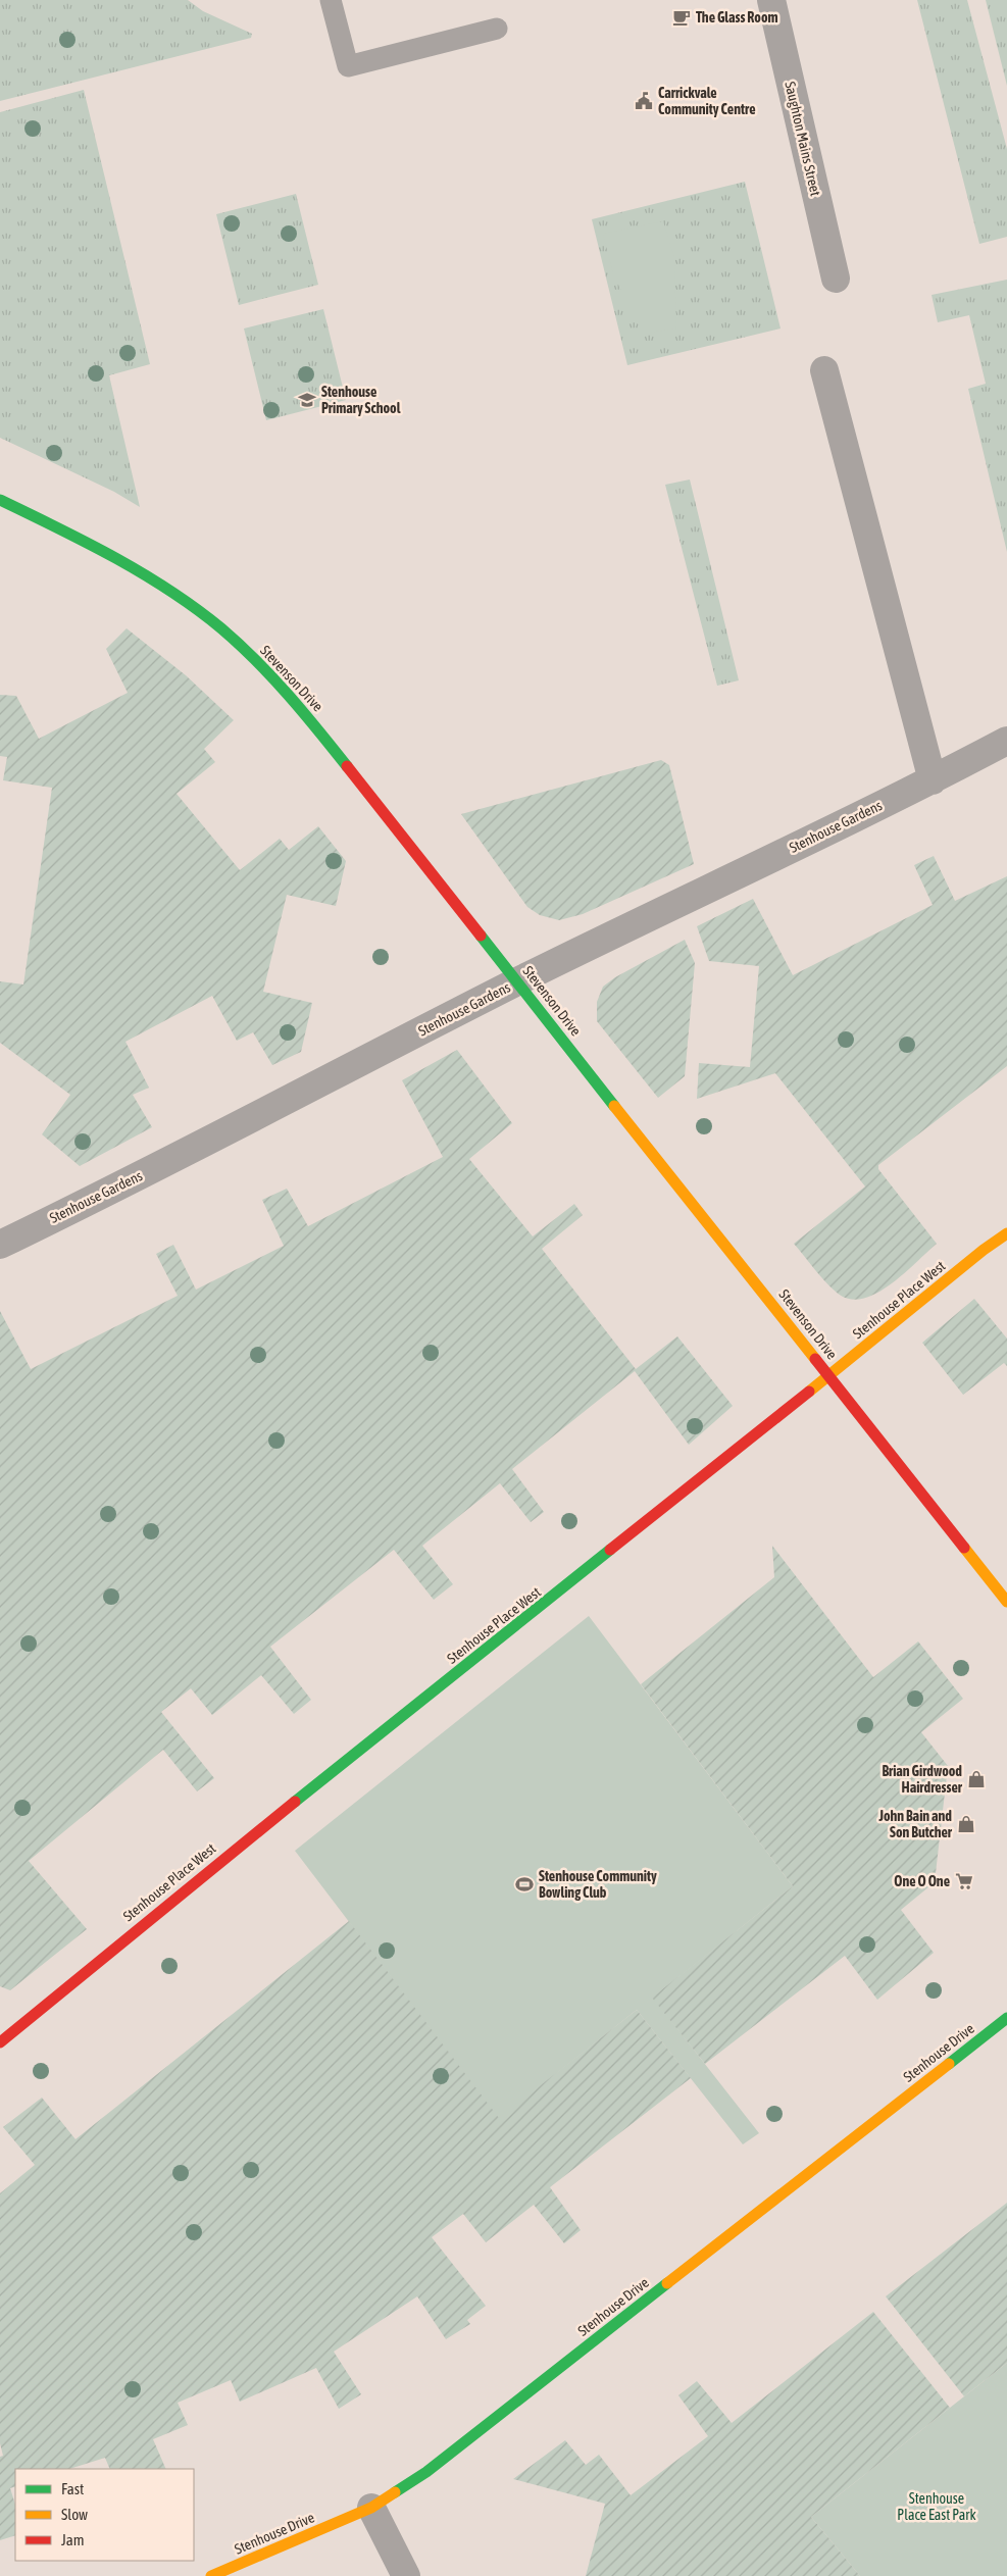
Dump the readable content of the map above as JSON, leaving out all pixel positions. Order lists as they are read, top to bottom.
{
  "streets": {
    "street": [
      "Saughton Mains Street",
      "Stevenson Drive",
      "Stenhouse Gardens",
      "Stenhouse Place West",
      "Stenhouse Drive"
    ]
  },
  "crossings": [
    ["Stevenson Drive", "Stenhouse Gardens"],
    ["Stevenson Drive", "Stenhouse Place West"]
  ],
  "parks": ["Stenhouse Place East Park"],
  "places": {
    "cafe": ["The Glass Room"],
    "public building": ["Carrickvale Community Centre"],
    "school or university": ["Stenhouse Primary School"],
    "shop": ["Brian Girdwood Hairdresser", "John Bain and Son Butcher"],
    "supermarket": ["One O One"],
    "sports": ["Stenhouse Community Bowling Club"]
  },
  "legend": ["Fast", "Slow", "Jam"]
}
